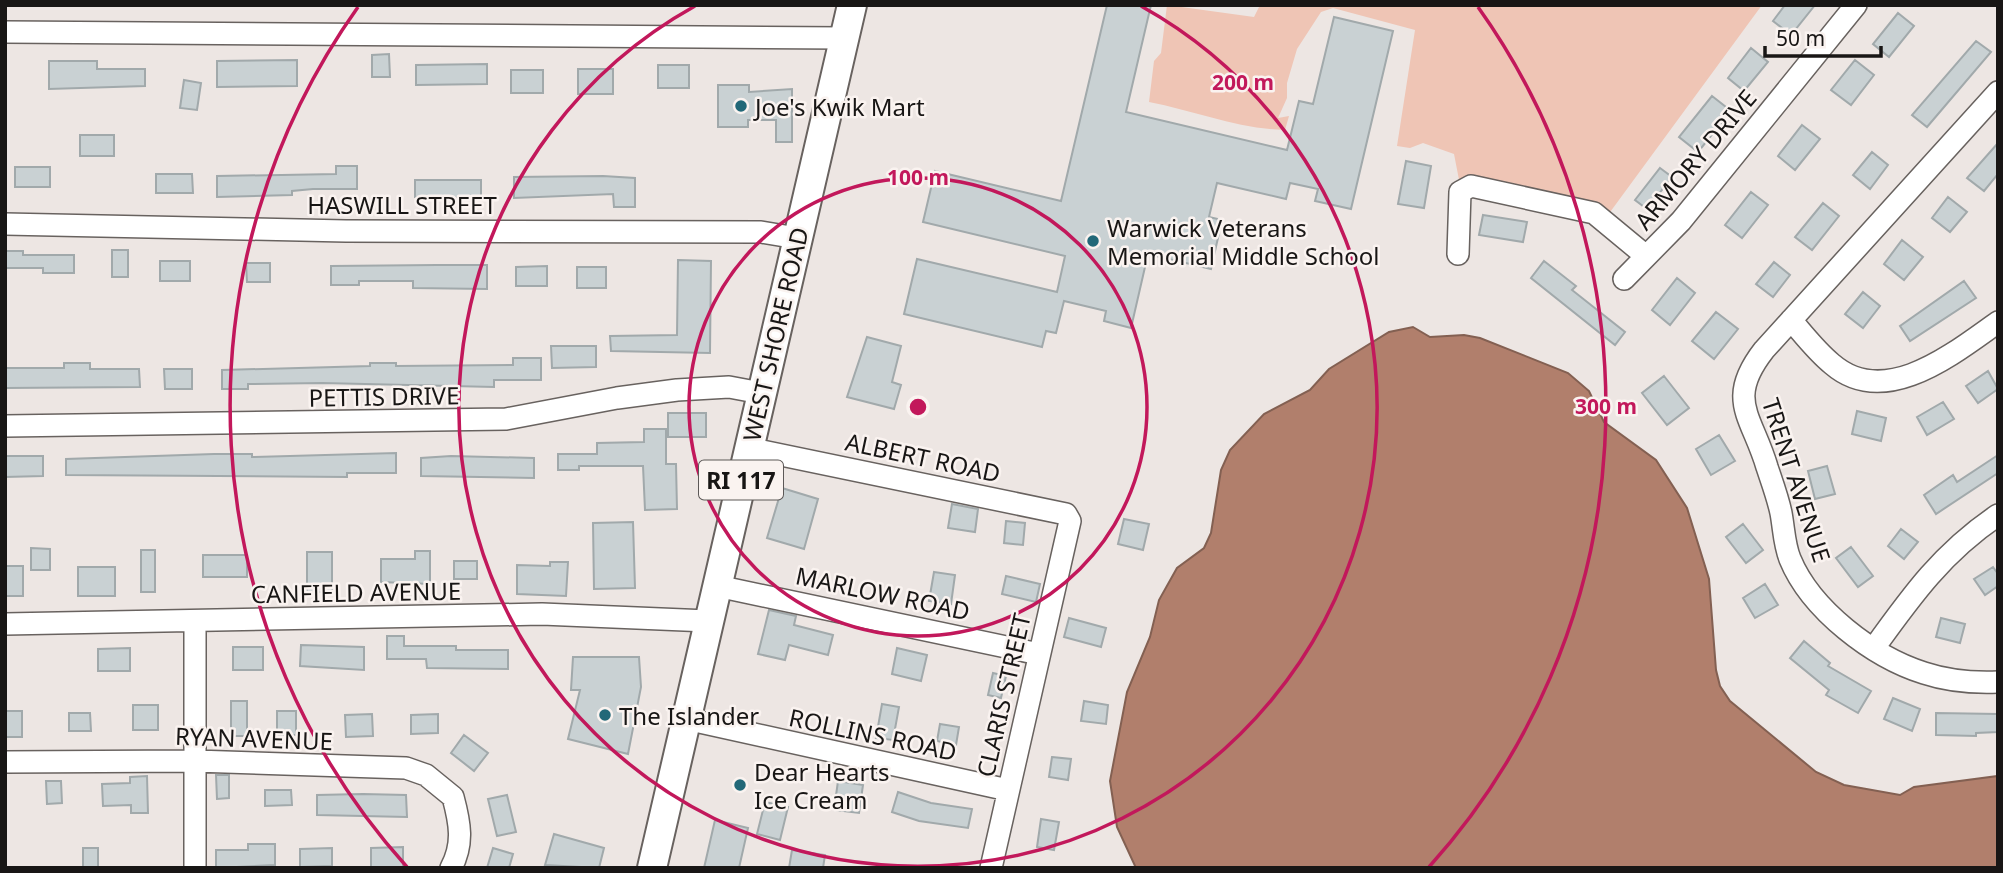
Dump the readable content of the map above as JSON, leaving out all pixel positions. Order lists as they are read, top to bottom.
{
  "streets": {
    "main road": ["WEST SHORE ROAD", "RI 117"],
    "street": [
      "ARMORY DRIVE",
      "HASWILL STREET",
      "PETTIS DRIVE",
      "ALBERT ROAD",
      "TRENT AVENUE",
      "CANFIELD AVENUE",
      "MARLOW ROAD",
      "CLARIS STREET",
      "ROLLINS ROAD",
      "RYAN AVENUE"
    ]
  },
  "crossings": [
    ["HASWILL STREET", "WEST SHORE ROAD"],
    ["WEST SHORE ROAD", "PETTIS DRIVE"],
    ["WEST SHORE ROAD", "ALBERT ROAD"],
    ["WEST SHORE ROAD", "CANFIELD AVENUE"],
    ["WEST SHORE ROAD", "MARLOW ROAD"],
    ["WEST SHORE ROAD", "ROLLINS ROAD"],
    ["ALBERT ROAD", "CLARIS STREET"],
    ["MARLOW ROAD", "CLARIS STREET"],
    ["CLARIS STREET", "ROLLINS ROAD"]
  ],
  "places": [
    "Joe's Kwik Mart",
    "Warwick Veterans Memorial Middle School",
    "The Islander",
    "Dear Hearts Ice Cream"
  ],
  "scale_bar": "50 m",
  "rings": ["200 m", "100 m", "300 m"]
}
